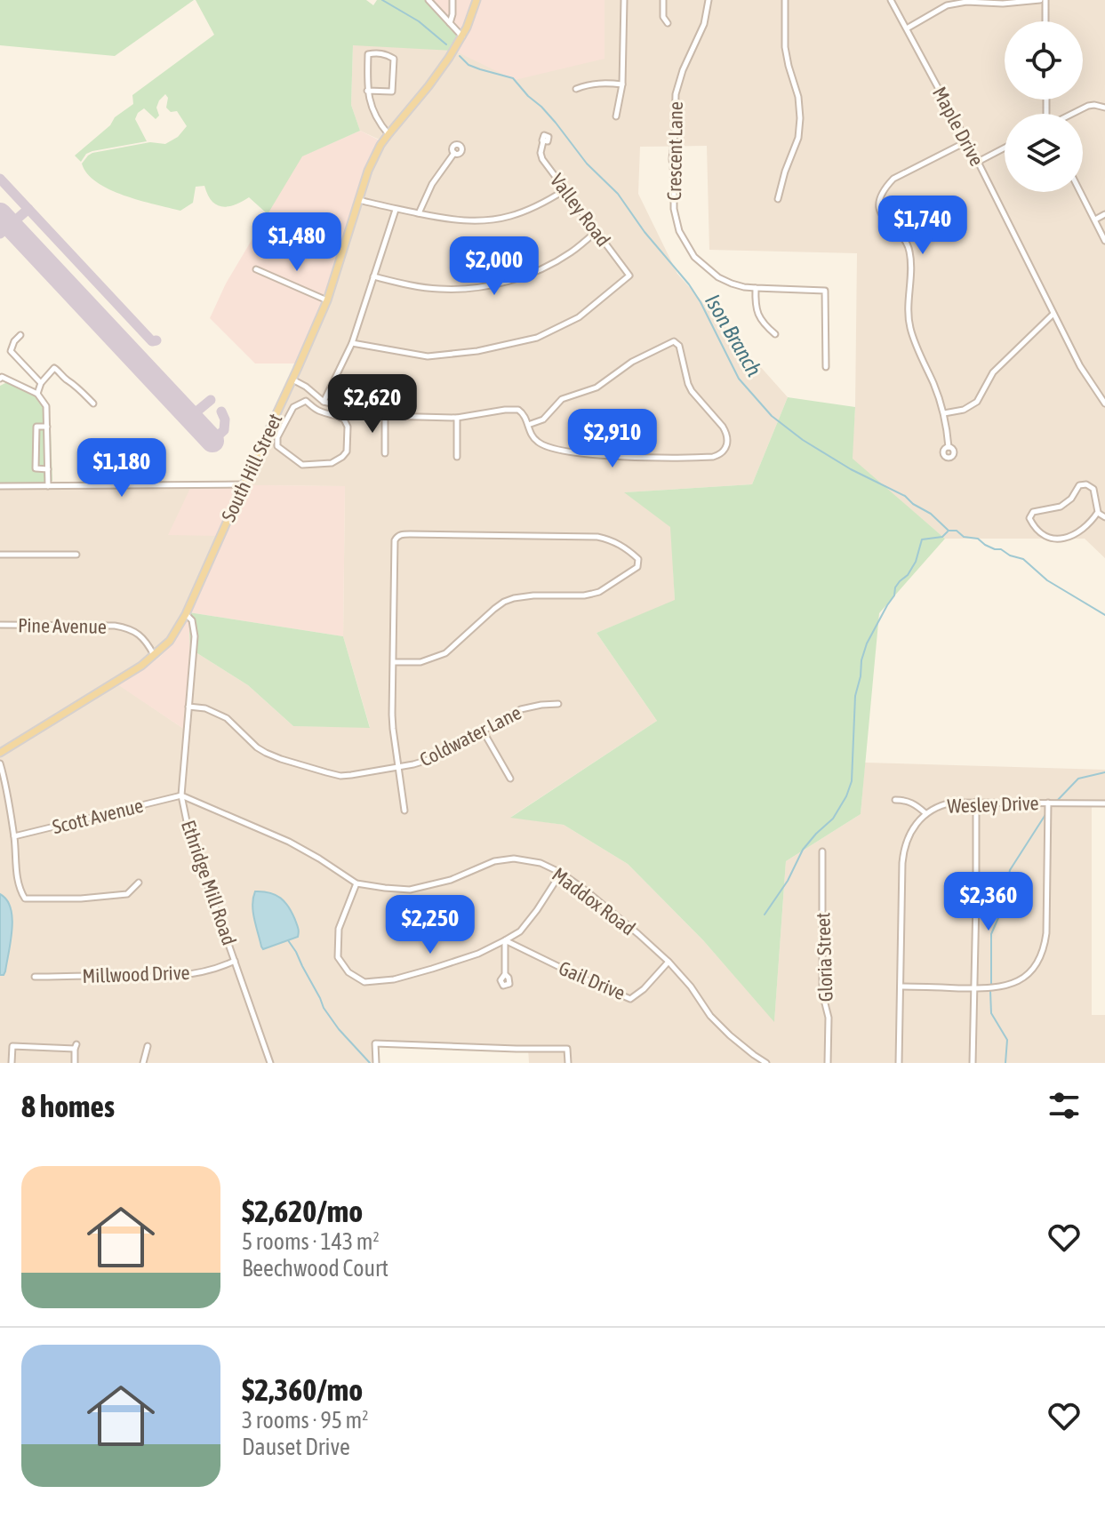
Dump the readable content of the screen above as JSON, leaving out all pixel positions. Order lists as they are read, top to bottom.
{
  "streets": {
    "main road": ["South Hill Street"],
    "street": [
      "Maple Drive",
      "Crescent Lane",
      "Valley Road",
      "Pine Avenue",
      "Coldwater Lane",
      "Wesley Drive",
      "Scott Avenue",
      "Ethridge Mill Road",
      "Maddox Road",
      "Gloria Street",
      "Millwood Drive",
      "Gail Drive"
    ]
  },
  "crossings": [
    ["South Hill Street", "Pine Avenue"],
    ["South Hill Street", "Ethridge Mill Road"],
    ["Coldwater Lane", "Ethridge Mill Road"],
    ["Scott Avenue", "Ethridge Mill Road"],
    ["Scott Avenue", "Maddox Road"],
    ["Ethridge Mill Road", "Maddox Road"],
    ["Ethridge Mill Road", "Millwood Drive"],
    ["Maddox Road", "Gail Drive"]
  ],
  "water": ["Ison Branch"],
  "page": {
    "price": [
      "$1,740",
      "$1,480",
      "$2,000",
      "$2,620",
      "$2,910",
      "$1,180",
      "$2,360",
      "$2,250"
    ],
    "heading": "8 homes",
    "list": [
      {
        "name": "$2,620/mo",
        "note": "5 rooms · 143 m² · Beechwood Court"
      },
      {
        "name": "$2,360/mo",
        "note": "3 rooms · 95 m² · Dauset Drive"
      }
    ]
  }
}
